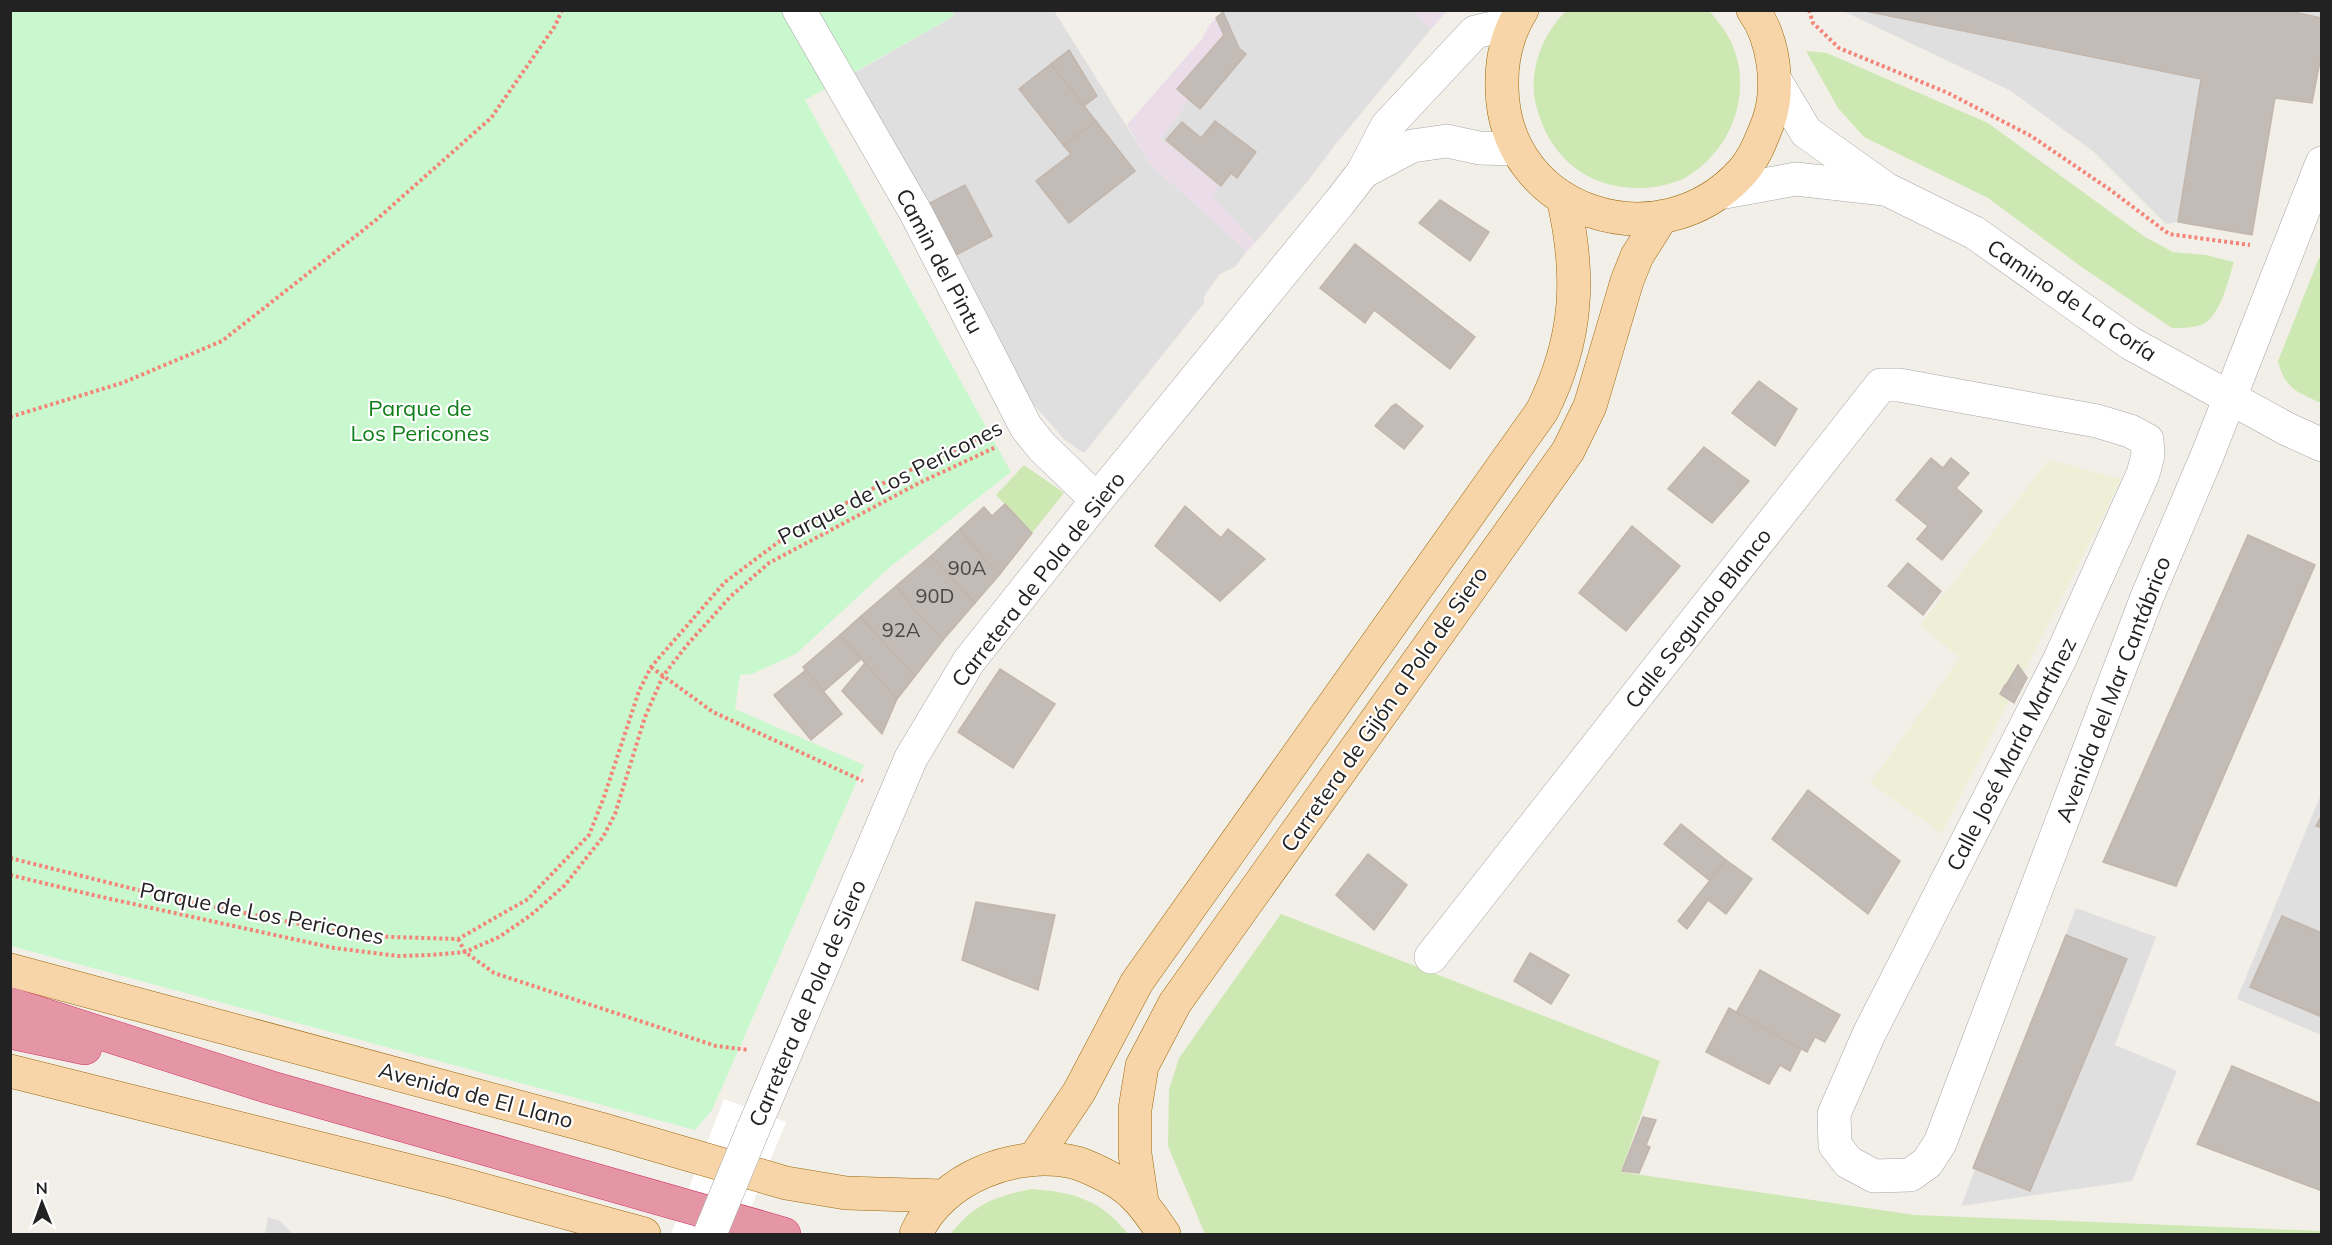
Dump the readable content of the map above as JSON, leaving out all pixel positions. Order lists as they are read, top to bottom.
{
  "streets": {
    "main road": ["Carretera de Gijón a Pola de Siero", "Avenida de El Llano"],
    "street": [
      "Camin del Pintu",
      "Camino de La Coría",
      "Carretera de Pola de Siero",
      "Calle Segundo Blanco",
      "Avenida del Mar Cantábrico",
      "Calle José María Martínez"
    ],
    "path": ["Parque de Los Pericones"]
  },
  "crossings": [
    ["Camin del Pintu", "Parque de Los Pericones"],
    ["Camin del Pintu", "Carretera de Pola de Siero"],
    ["Camino de La Coría", "Avenida del Mar Cantábrico"],
    ["Calle Segundo Blanco", "Calle José María Martínez"],
    ["Avenida del Mar Cantábrico", "Calle José María Martínez"]
  ],
  "parks": ["Parque de Los Pericones"],
  "house_numbers": ["90A", "90D", "92A"],
  "north": "top"
}
